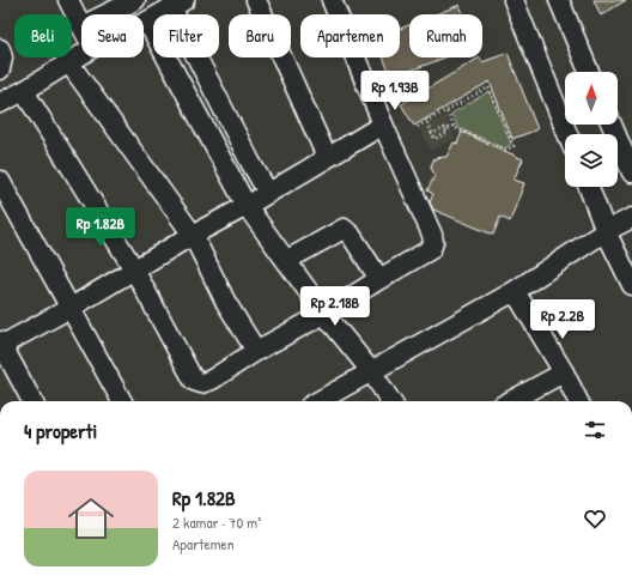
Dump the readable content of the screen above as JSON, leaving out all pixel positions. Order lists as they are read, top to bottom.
{
  "north": "top",
  "page": {
    "chip": [
      "Beli",
      "Sewa",
      "Filter",
      "Baru",
      "Apartemen",
      "Rumah"
    ],
    "price": [
      "Rp 1.93B",
      "Rp 1.82B",
      "Rp 2.18B",
      "Rp 2.2B"
    ],
    "heading": "4 properti",
    "list": [
      {
        "name": "Rp 1.82B",
        "note": "2 kamar · 70 m² · Apartemen"
      }
    ]
  }
}
